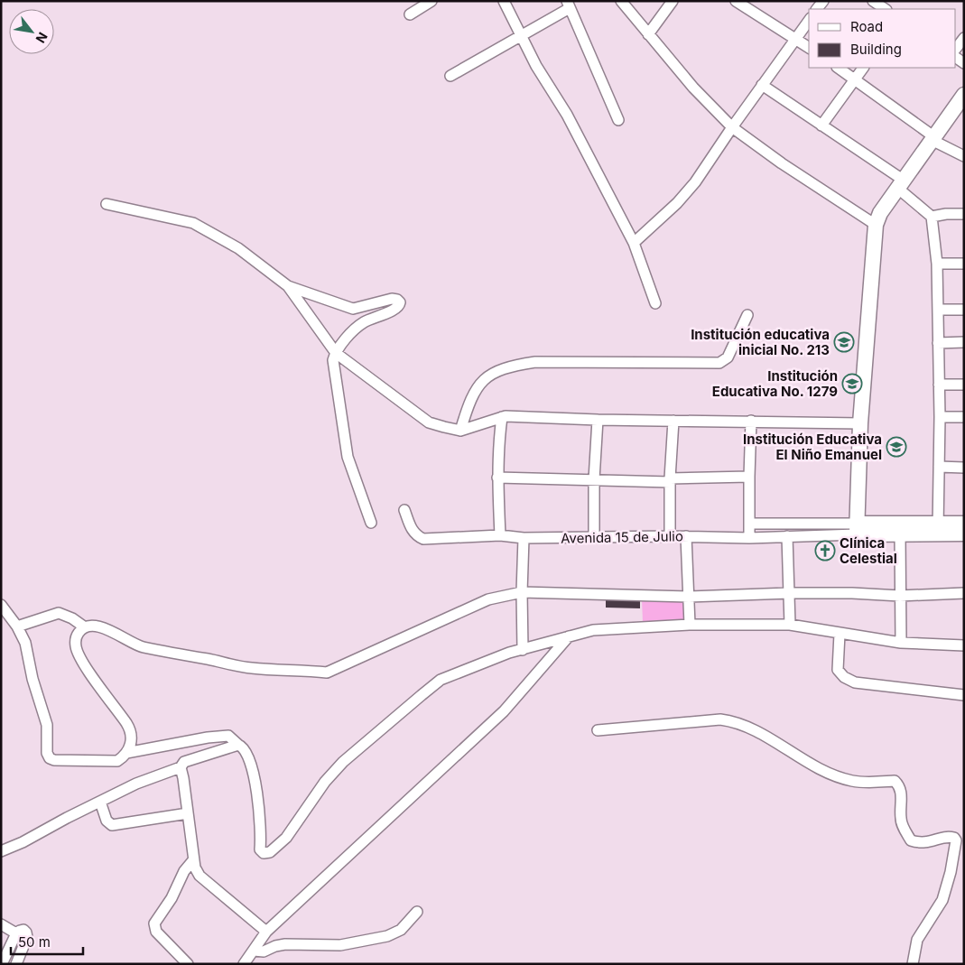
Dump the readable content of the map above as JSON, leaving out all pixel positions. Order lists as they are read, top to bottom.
{
  "streets": {
    "street": ["Avenida 15 de Julio"]
  },
  "places": {
    "school or university": ["Institución educativa inicial No. 213", "Institución Educativa No. 1279", "Institución Educativa El Niño Emanuel"],
    "church": ["Clínica Celestial"]
  },
  "legend": ["Road", "Building"],
  "scale_bar": "50 m",
  "north": "bottom right"
}
